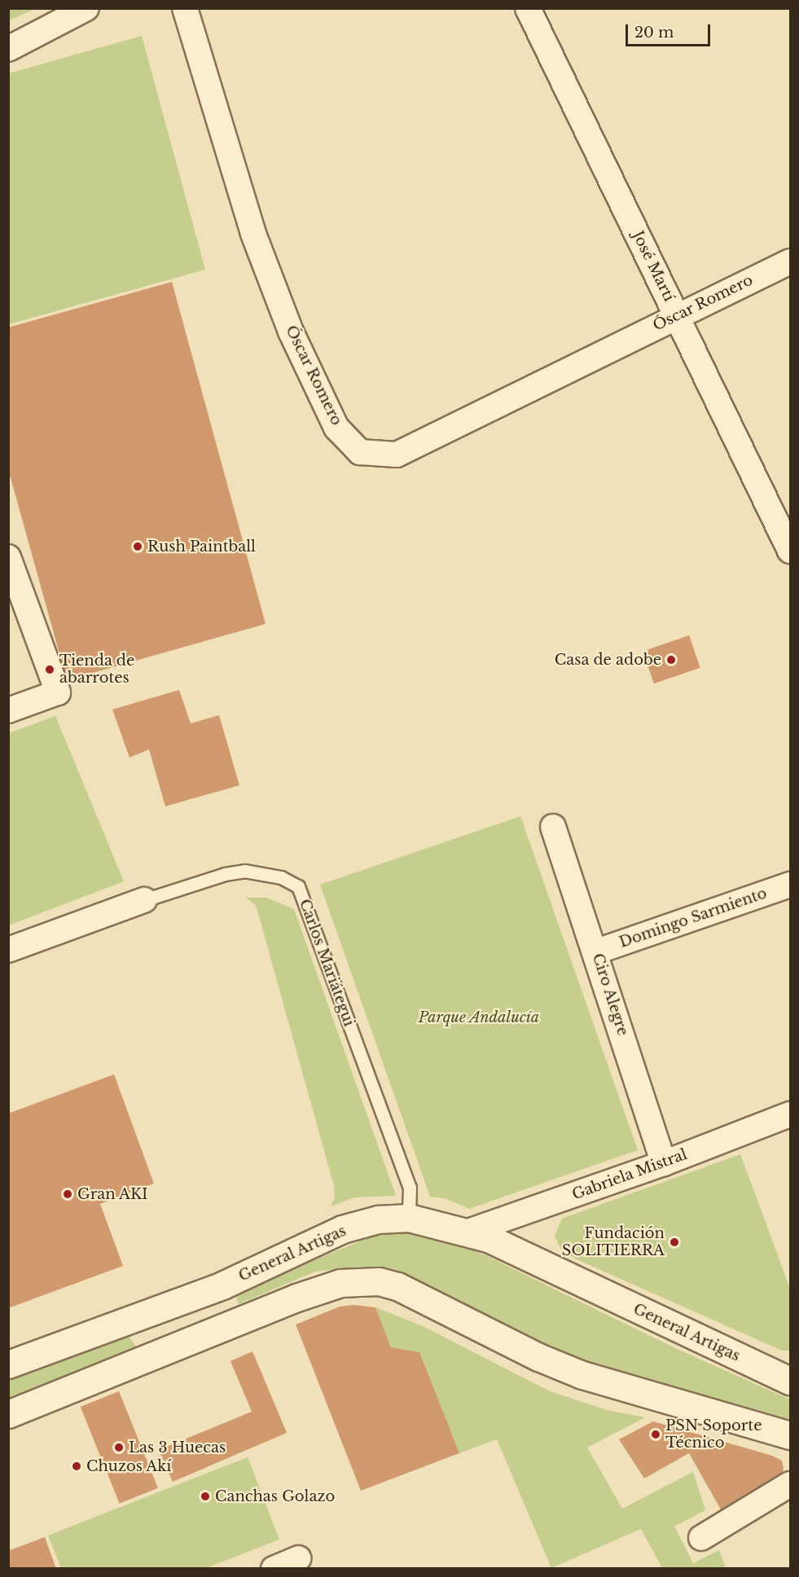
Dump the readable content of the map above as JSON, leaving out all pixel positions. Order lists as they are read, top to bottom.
{
  "streets": {
    "street": [
      "José Martí",
      "Óscar Romero",
      "Domingo Sarmiento",
      "Carlos Mariátegui",
      "Ciro Alegre",
      "Gabriela Mistral",
      "General Artigas"
    ]
  },
  "crossings": [
    ["José Martí", "Óscar Romero"],
    ["Domingo Sarmiento", "Ciro Alegre"],
    ["Carlos Mariátegui", "General Artigas"],
    ["Ciro Alegre", "Gabriela Mistral"],
    ["Gabriela Mistral", "General Artigas"]
  ],
  "parks": ["Parque Andalucía"],
  "places": [
    "Rush Paintball",
    "Casa de adobe",
    "Tienda de abarrotes",
    "Gran AKI",
    "Fundación SOLITIERRA",
    "PSN Soporte Técnico",
    "Las 3 Huecas",
    "Chuzos Akí",
    "Canchas Golazo"
  ],
  "scale_bar": "20 m"
}
